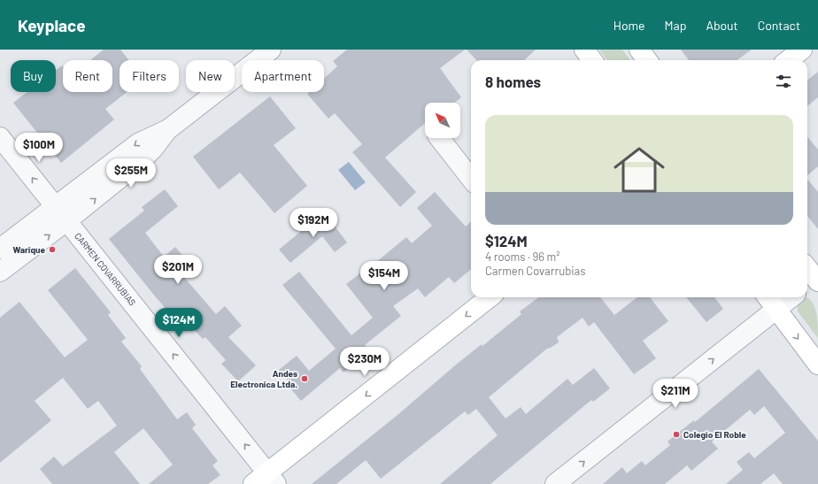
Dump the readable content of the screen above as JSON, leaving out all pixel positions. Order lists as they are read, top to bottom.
{
  "streets": {
    "street": ["CARMEN COVARRUBIAS"]
  },
  "one_way": ["CARMEN COVARRUBIAS"],
  "places": ["Warique", "Andes Electronica Ltda.", "Colegio El Roble"],
  "north": "top left",
  "page": {
    "header": "Keyplace",
    "nav": [
      "Home",
      "Map",
      "About",
      "Contact"
    ],
    "chip": [
      "Buy",
      "Rent",
      "Filters",
      "New",
      "Apartment"
    ],
    "heading": "8 homes",
    "list": [
      {
        "name": "$124M",
        "note": "4 rooms · 96 m² · Carmen Covarrubias"
      }
    ],
    "price": [
      "$100M",
      "$255M",
      "$192M",
      "$201M",
      "$154M",
      "$124M",
      "$230M",
      "$211M"
    ]
  }
}
